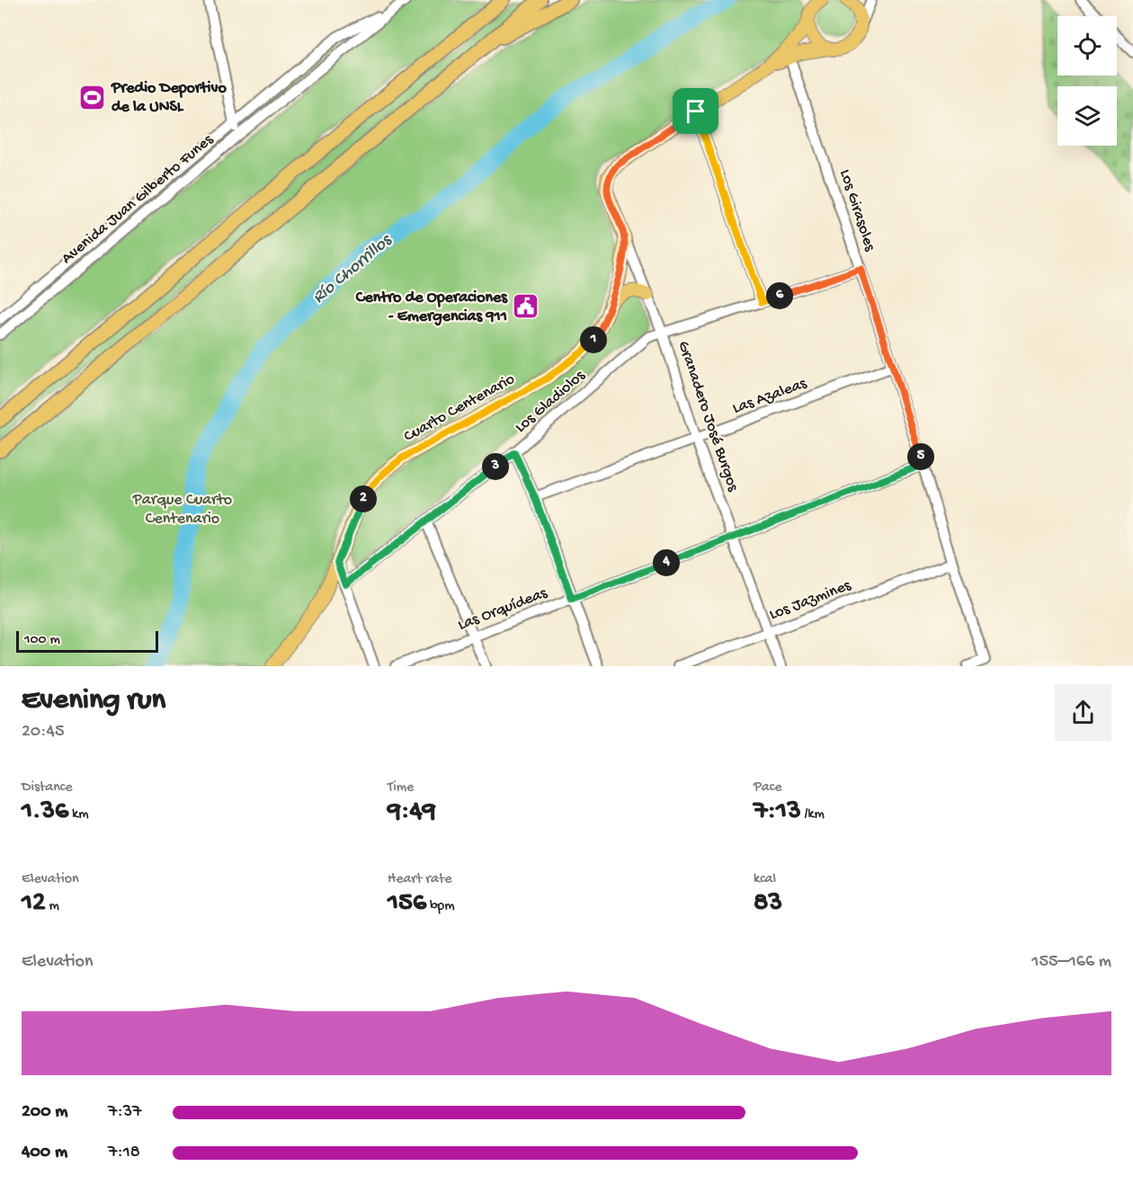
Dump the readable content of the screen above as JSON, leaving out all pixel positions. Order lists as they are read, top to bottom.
{
  "streets": {
    "main road": ["Cuarto Centenario", "Granadero José Burgos"],
    "street": [
      "Avenida Juan Gilberto Funes",
      "Los Girasoles",
      "Las Azaleas",
      "Los Gladiolos",
      "Los Jazmines",
      "Las Orquídeas"
    ]
  },
  "crossings": [
    ["Los Girasoles", "Las Azaleas"],
    ["Los Girasoles", "Los Gladiolos"],
    ["Los Girasoles", "Los Jazmines"],
    ["Los Girasoles", "Las Orquídeas"],
    ["Las Azaleas", "Granadero José Burgos"],
    ["Los Gladiolos", "Granadero José Burgos"],
    ["Cuarto Centenario", "Granadero José Burgos"],
    ["Granadero José Burgos", "Los Jazmines"],
    ["Granadero José Burgos", "Las Orquídeas"]
  ],
  "water": ["Río Chorrillos"],
  "parks": ["Parque Cuarto Centenario"],
  "places": {
    "sports": ["Predio Deportivo de la UNSL"],
    "public building": ["Centro de Operaciones - Emergencias 911"]
  },
  "scale_bar": "100 m",
  "page": {
    "pins": [
      "6",
      "1",
      "5",
      "3",
      "2",
      "4"
    ],
    "scale": "100 m",
    "heading": ["Evening run", "20:45"],
    "stats": [
      ["Distance", "1.36 km"],
      ["Time", "9:49"],
      ["Pace", "7:13 /km"],
      ["Elevation", "12 m"],
      ["Heart rate", "156 bpm"],
      ["kcal", "83"]
    ],
    "chart": ["Elevation", "155–166 m"],
    "list": [
      {
        "name": "200 m",
        "note": "7:37"
      },
      {
        "name": "400 m",
        "note": "7:18"
      }
    ]
  }
}
